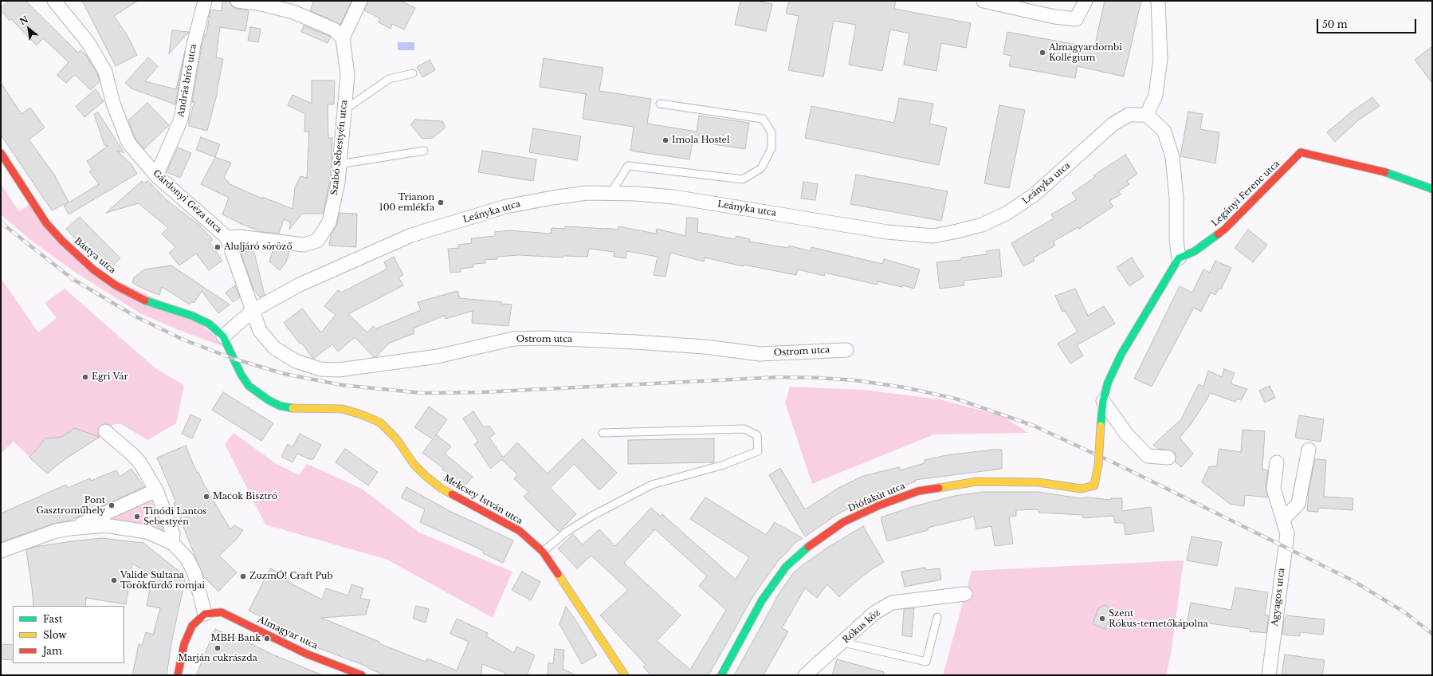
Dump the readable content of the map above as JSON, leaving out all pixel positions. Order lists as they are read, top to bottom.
{
  "streets": {
    "street": [
      "András bíró utca",
      "Szabó Sebestyén utca",
      "Leányka utca",
      "Legányi Ferenc utca",
      "Gárdonyi Géza utca",
      "Bástya utca",
      "Ostrom utca",
      "Diófakút utca",
      "Mekcsey István utca",
      "Agyagos utca",
      "Rókus köz",
      "Almagyar utca"
    ]
  },
  "crossings": [
    ["András bíró utca", "Gárdonyi Géza utca"],
    ["Szabó Sebestyén utca", "Gárdonyi Géza utca"],
    ["Leányka utca", "Gárdonyi Géza utca"],
    ["Leányka utca", "Bástya utca"],
    ["Leányka utca", "Ostrom utca"],
    ["Gárdonyi Géza utca", "Ostrom utca"],
    ["Bástya utca", "Mekcsey István utca"]
  ],
  "places": [
    "Almagyardombi Kollégium",
    "Imola Hostel",
    "Trianon 100 emlékfa",
    "Aluljáró söröző",
    "Egri Vár",
    "Macok Bisztró",
    "Pont Gasztroműhely",
    "Tinódi Lantos Sebestyén",
    "ZuzmÓ! Craft Pub",
    "Valide Sultana Törökfürdő romjai",
    "Szent Rókus-temetőkápolna",
    "MBH Bank",
    "Marján cukrászda"
  ],
  "legend": ["Fast", "Slow", "Jam"],
  "scale_bar": "50 m",
  "north": "top left"
}
